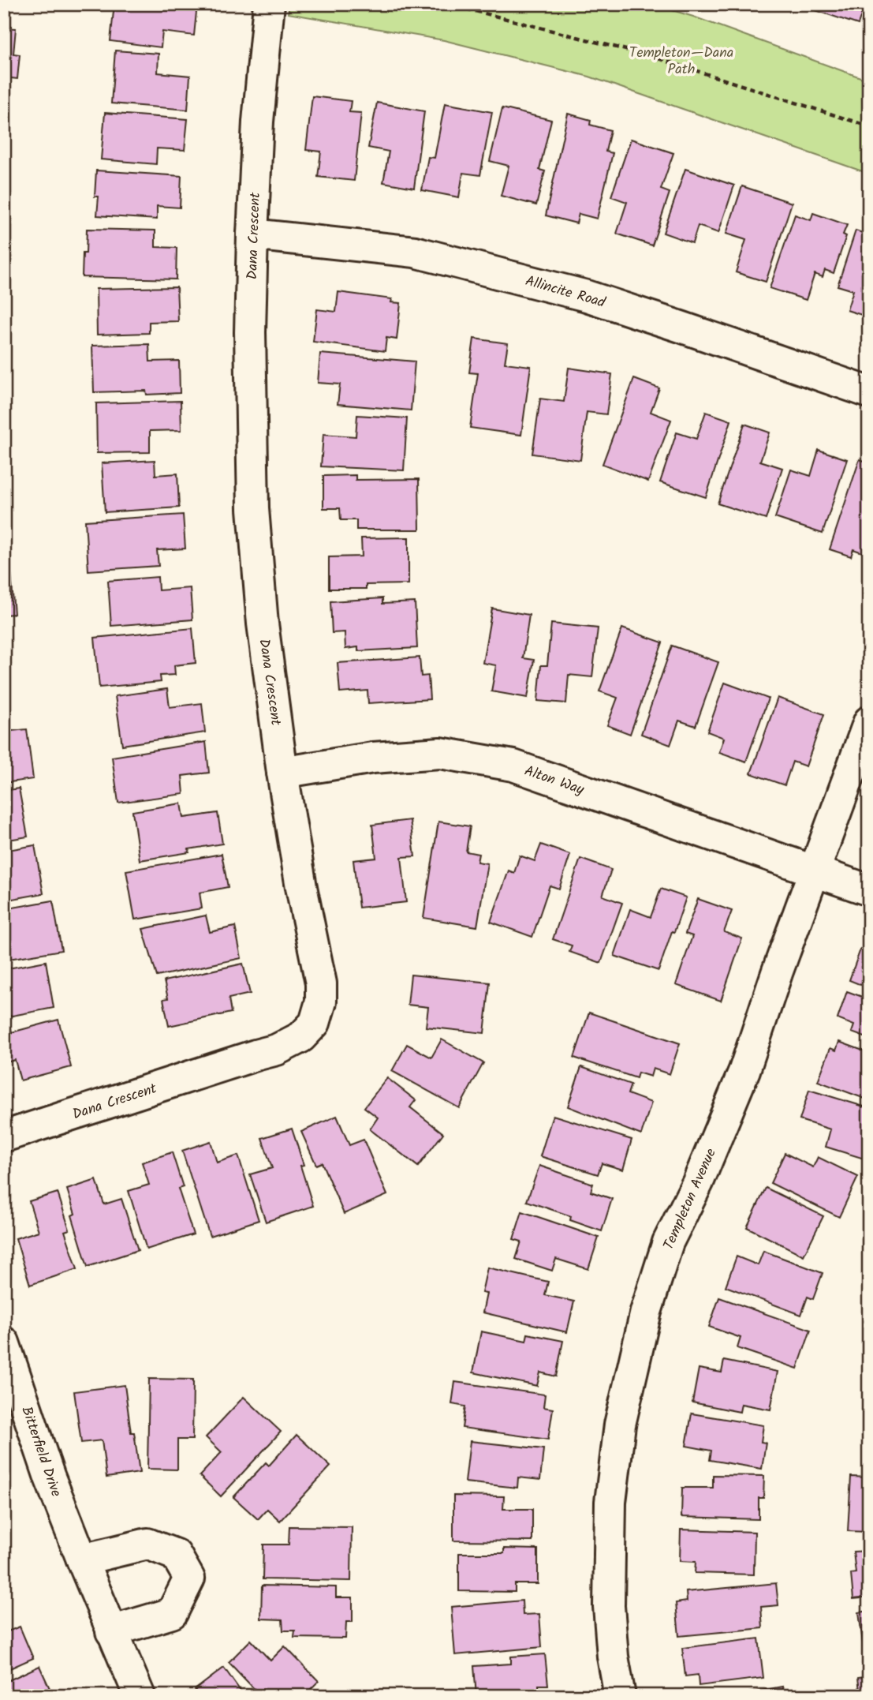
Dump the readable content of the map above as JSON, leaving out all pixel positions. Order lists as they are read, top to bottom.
{
  "streets": {
    "street": [
      "Dana Crescent",
      "Allincite Road",
      "Alton Way",
      "Templeton Avenue",
      "Bitterfield Drive"
    ]
  },
  "crossings": [
    ["Dana Crescent", "Allincite Road"],
    ["Dana Crescent", "Alton Way"],
    ["Alton Way", "Templeton Avenue"]
  ],
  "parks": ["Templeton—Dana Path"]
}
